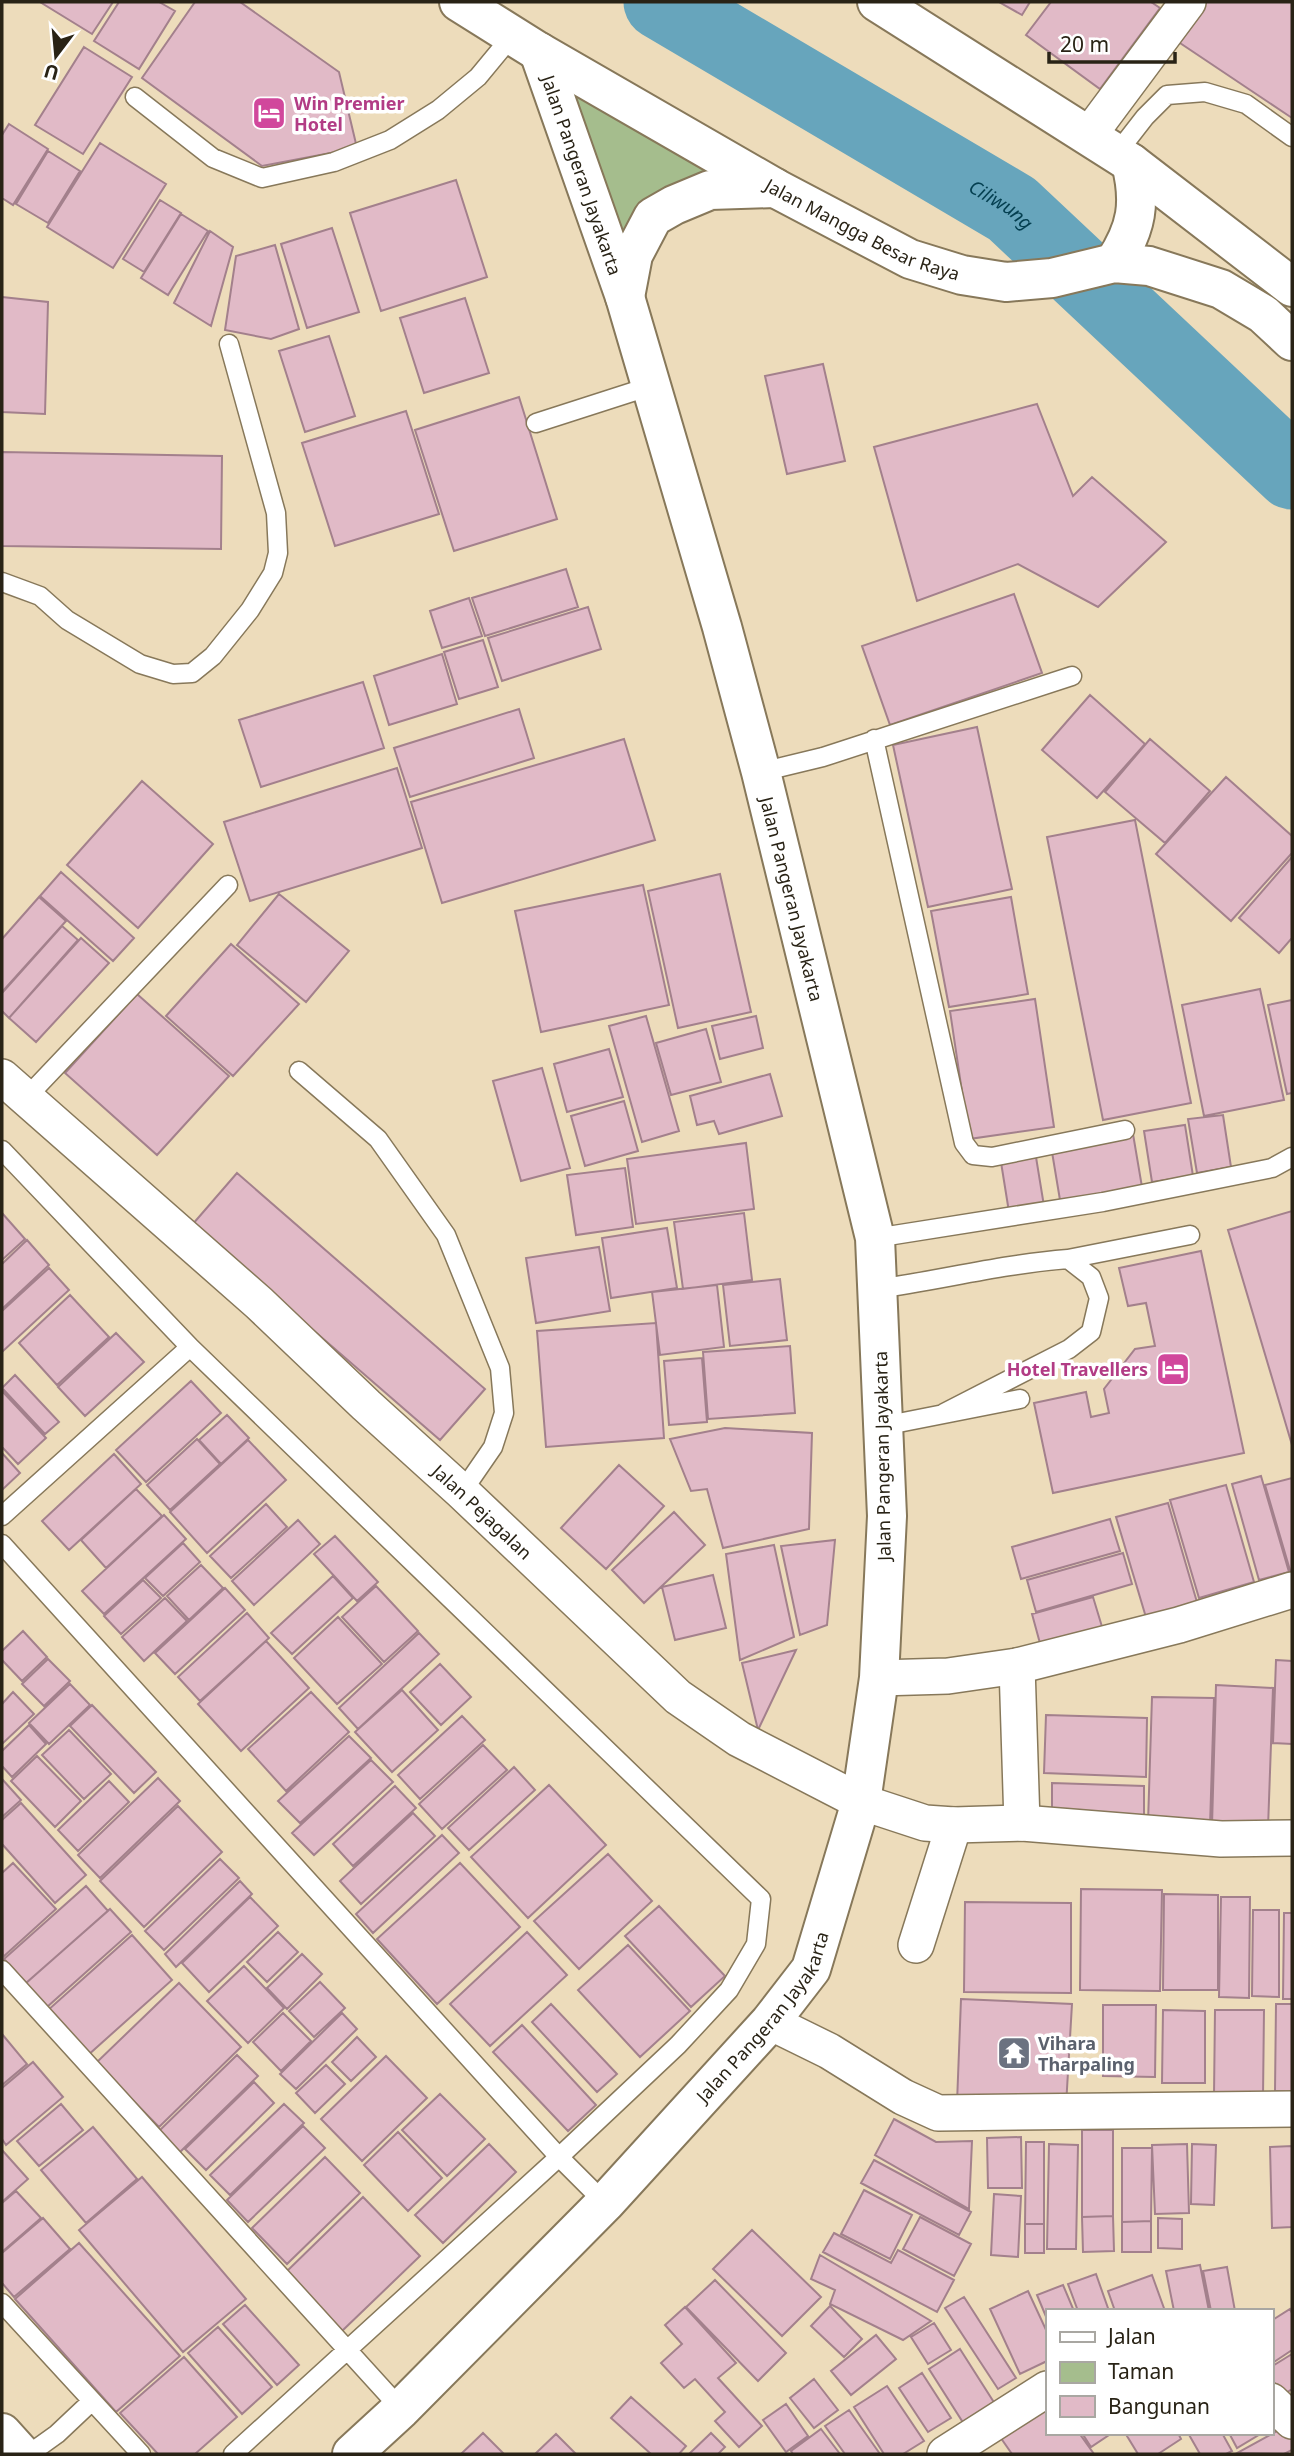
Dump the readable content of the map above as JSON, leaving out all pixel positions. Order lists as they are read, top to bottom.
{
  "streets": {
    "street": ["Jalan Pangeran Jayakarta", "Jalan Mangga Besar Raya", "Jalan Pejagalan"]
  },
  "crossings": [
    ["Jalan Pangeran Jayakarta", "Jalan Mangga Besar Raya"],
    ["Jalan Pangeran Jayakarta", "Jalan Pejagalan"]
  ],
  "water": ["Ciliwung"],
  "places": {
    "hotel": ["Win Premier Hotel", "Hotel Travellers"],
    "temple": ["Vihara Tharpaling"]
  },
  "legend": ["Jalan", "Taman", "Bangunan"],
  "scale_bar": "20 m",
  "north": "bottom"
}
